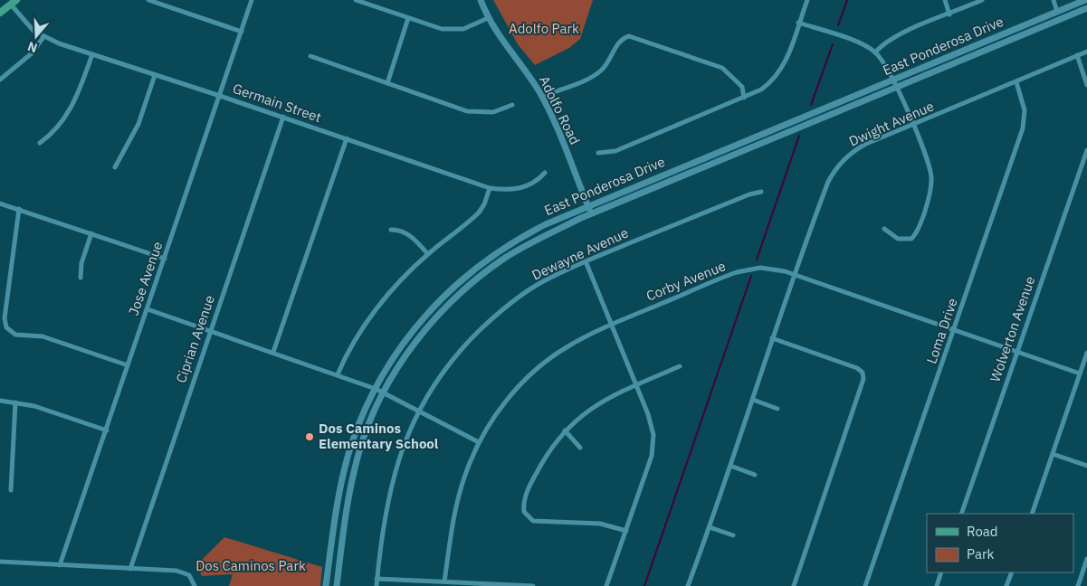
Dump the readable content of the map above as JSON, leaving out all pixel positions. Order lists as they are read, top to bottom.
{
  "streets": {
    "main road": ["East Ponderosa Drive", "Adolfo Road"],
    "street": [
      "Germain Street",
      "Dwight Avenue",
      "Dewayne Avenue",
      "Jose Avenue",
      "Corby Avenue",
      "Wolverton Avenue",
      "Loma Drive",
      "Ciprian Avenue"
    ]
  },
  "crossings": [
    ["East Ponderosa Drive", "Adolfo Road"],
    ["Germain Street", "Jose Avenue"],
    ["Germain Street", "Ciprian Avenue"],
    ["Dwight Avenue", "Corby Avenue"],
    ["Dwight Avenue", "Loma Drive"],
    ["Corby Avenue", "Wolverton Avenue"],
    ["Corby Avenue", "Loma Drive"]
  ],
  "parks": ["Adolfo Park", "Dos Caminos Park"],
  "places": ["Dos Caminos Elementary School"],
  "legend": ["Road", "Park"],
  "north": "bottom"
}
